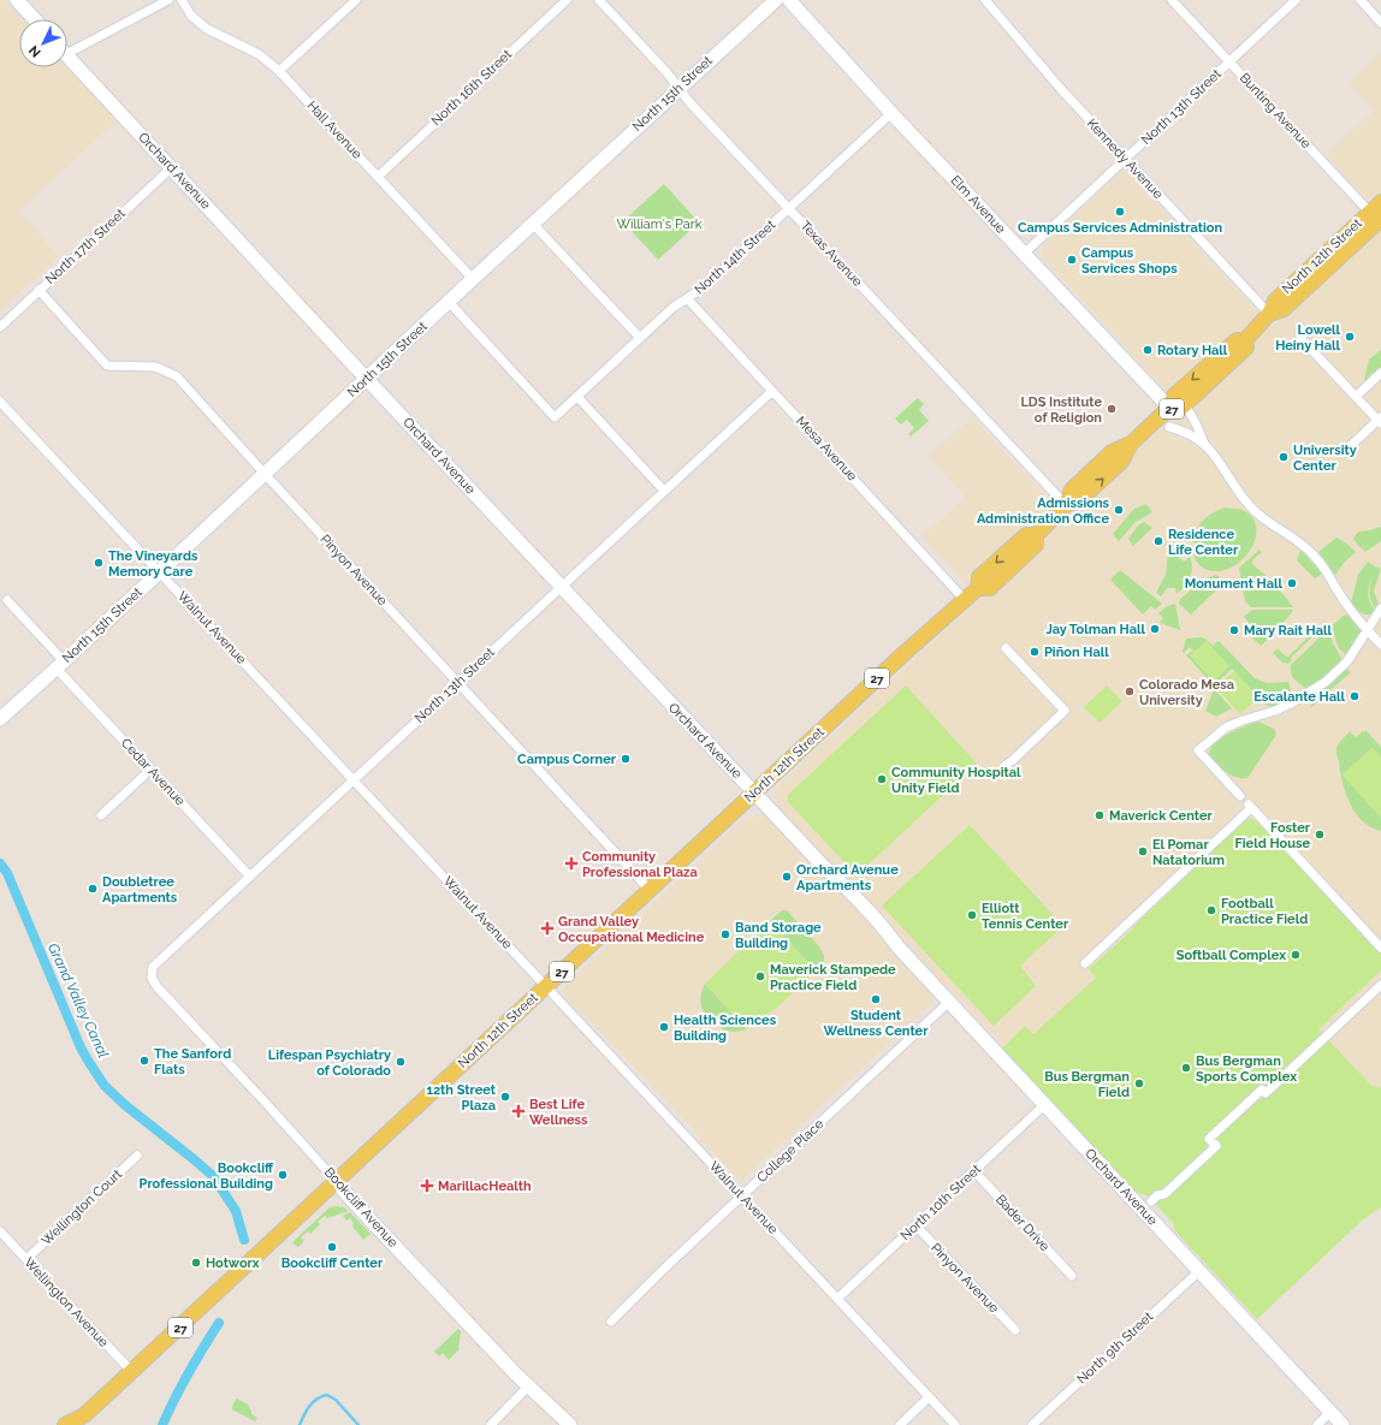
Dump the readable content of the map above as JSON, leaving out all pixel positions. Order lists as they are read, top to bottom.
{
  "streets": {
    "main road": ["North 12th Street", "27"],
    "street": [
      "North 16th Street",
      "North 15th Street",
      "North 13th Street",
      "Bunting Avenue",
      "Hall Avenue",
      "Kennedy Avenue",
      "Orchard Avenue",
      "Elm Avenue",
      "North 17th Street",
      "Texas Avenue",
      "North 14th Street",
      "Mesa Avenue",
      "Pinyon Avenue",
      "Walnut Avenue",
      "Cedar Avenue",
      "College Place",
      "North 10th Street",
      "Wellington Court",
      "Bookcliff Avenue",
      "Bader Drive",
      "Wellington Avenue",
      "North 9th Street"
    ]
  },
  "crossings": [
    ["North 16th Street", "Hall Avenue"],
    ["North 15th Street", "Hall Avenue"],
    ["North 15th Street", "Orchard Avenue"],
    ["North 15th Street", "Texas Avenue"],
    ["North 15th Street", "North 14th Street"],
    ["North 15th Street", "Pinyon Avenue"],
    ["North 15th Street", "Walnut Avenue"],
    ["North 15th Street", "Cedar Avenue"],
    ["North 13th Street", "Bunting Avenue"],
    ["North 13th Street", "Kennedy Avenue"],
    ["North 13th Street", "Orchard Avenue"],
    ["North 13th Street", "Elm Avenue"],
    ["North 13th Street", "Mesa Avenue"],
    ["North 13th Street", "Pinyon Avenue"],
    ["North 13th Street", "Walnut Avenue"],
    ["North 13th Street", "Cedar Avenue"],
    ["North 13th Street", "Bookcliff Avenue"],
    ["Bunting Avenue", "North 12th Street"],
    ["Kennedy Avenue", "North 12th Street"],
    ["Orchard Avenue", "North 17th Street"],
    ["Orchard Avenue", "North 12th Street"],
    ["Orchard Avenue", "College Place"],
    ["Orchard Avenue", "North 10th Street"],
    ["Orchard Avenue", "North 9th Street"],
    ["Elm Avenue", "North 12th Street"],
    ["Elm Avenue", "North 14th Street"],
    ["North 17th Street", "Pinyon Avenue"],
    ["Texas Avenue", "North 12th Street"],
    ["Texas Avenue", "North 14th Street"],
    ["North 12th Street", "Mesa Avenue"],
    ["North 12th Street", "Pinyon Avenue"],
    ["North 12th Street", "Walnut Avenue"],
    ["North 12th Street", "Bookcliff Avenue"],
    ["North 12th Street", "Wellington Avenue"],
    ["North 14th Street", "Mesa Avenue"],
    ["Pinyon Avenue", "North 10th Street"],
    ["Walnut Avenue", "College Place"],
    ["Walnut Avenue", "North 10th Street"],
    ["North 10th Street", "Bader Drive"],
    ["Wellington Court", "Wellington Avenue"]
  ],
  "water": ["Grand Valley Canal"],
  "parks": ["William's Park"],
  "places": {
    "other": [
      "Campus Services Administration",
      "Campus Services Shops",
      "Lowell Heiny Hall",
      "Rotary Hall",
      "LDS Institute of Religion",
      "University Center",
      "Admissions Administration Office",
      "Residence Life Center",
      "The Vineyards Memory Care",
      "Monument Hall",
      "Jay Tolman Hall",
      "Mary Rait Hall",
      "Piñon Hall",
      "Colorado Mesa University",
      "Escalante Hall",
      "Campus Corner",
      "Community Hospital Unity Field",
      "Maverick Center",
      "Foster Field House",
      "El Pomar Natatorium",
      "Orchard Avenue Apartments",
      "Doubletree Apartments",
      "Football Practice Field",
      "Elliott Tennis Center",
      "Band Storage Building",
      "Softball Complex",
      "Maverick Stampede Practice Field",
      "Student Wellness Center",
      "Health Sciences Building",
      "The Sanford Flats",
      "Lifespan Psychiatry of Colorado",
      "Bus Bergman Sports Complex",
      "Bus Bergman Field",
      "12th Street Plaza",
      "Bookcliff Professional Building",
      "Bookcliff Center",
      "Hotworx"
    ],
    "health": [
      "Community Professional Plaza",
      "Grand Valley Occupational Medicine",
      "Best Life Wellness",
      "MarillacHealth"
    ]
  },
  "north": "bottom left"
}
